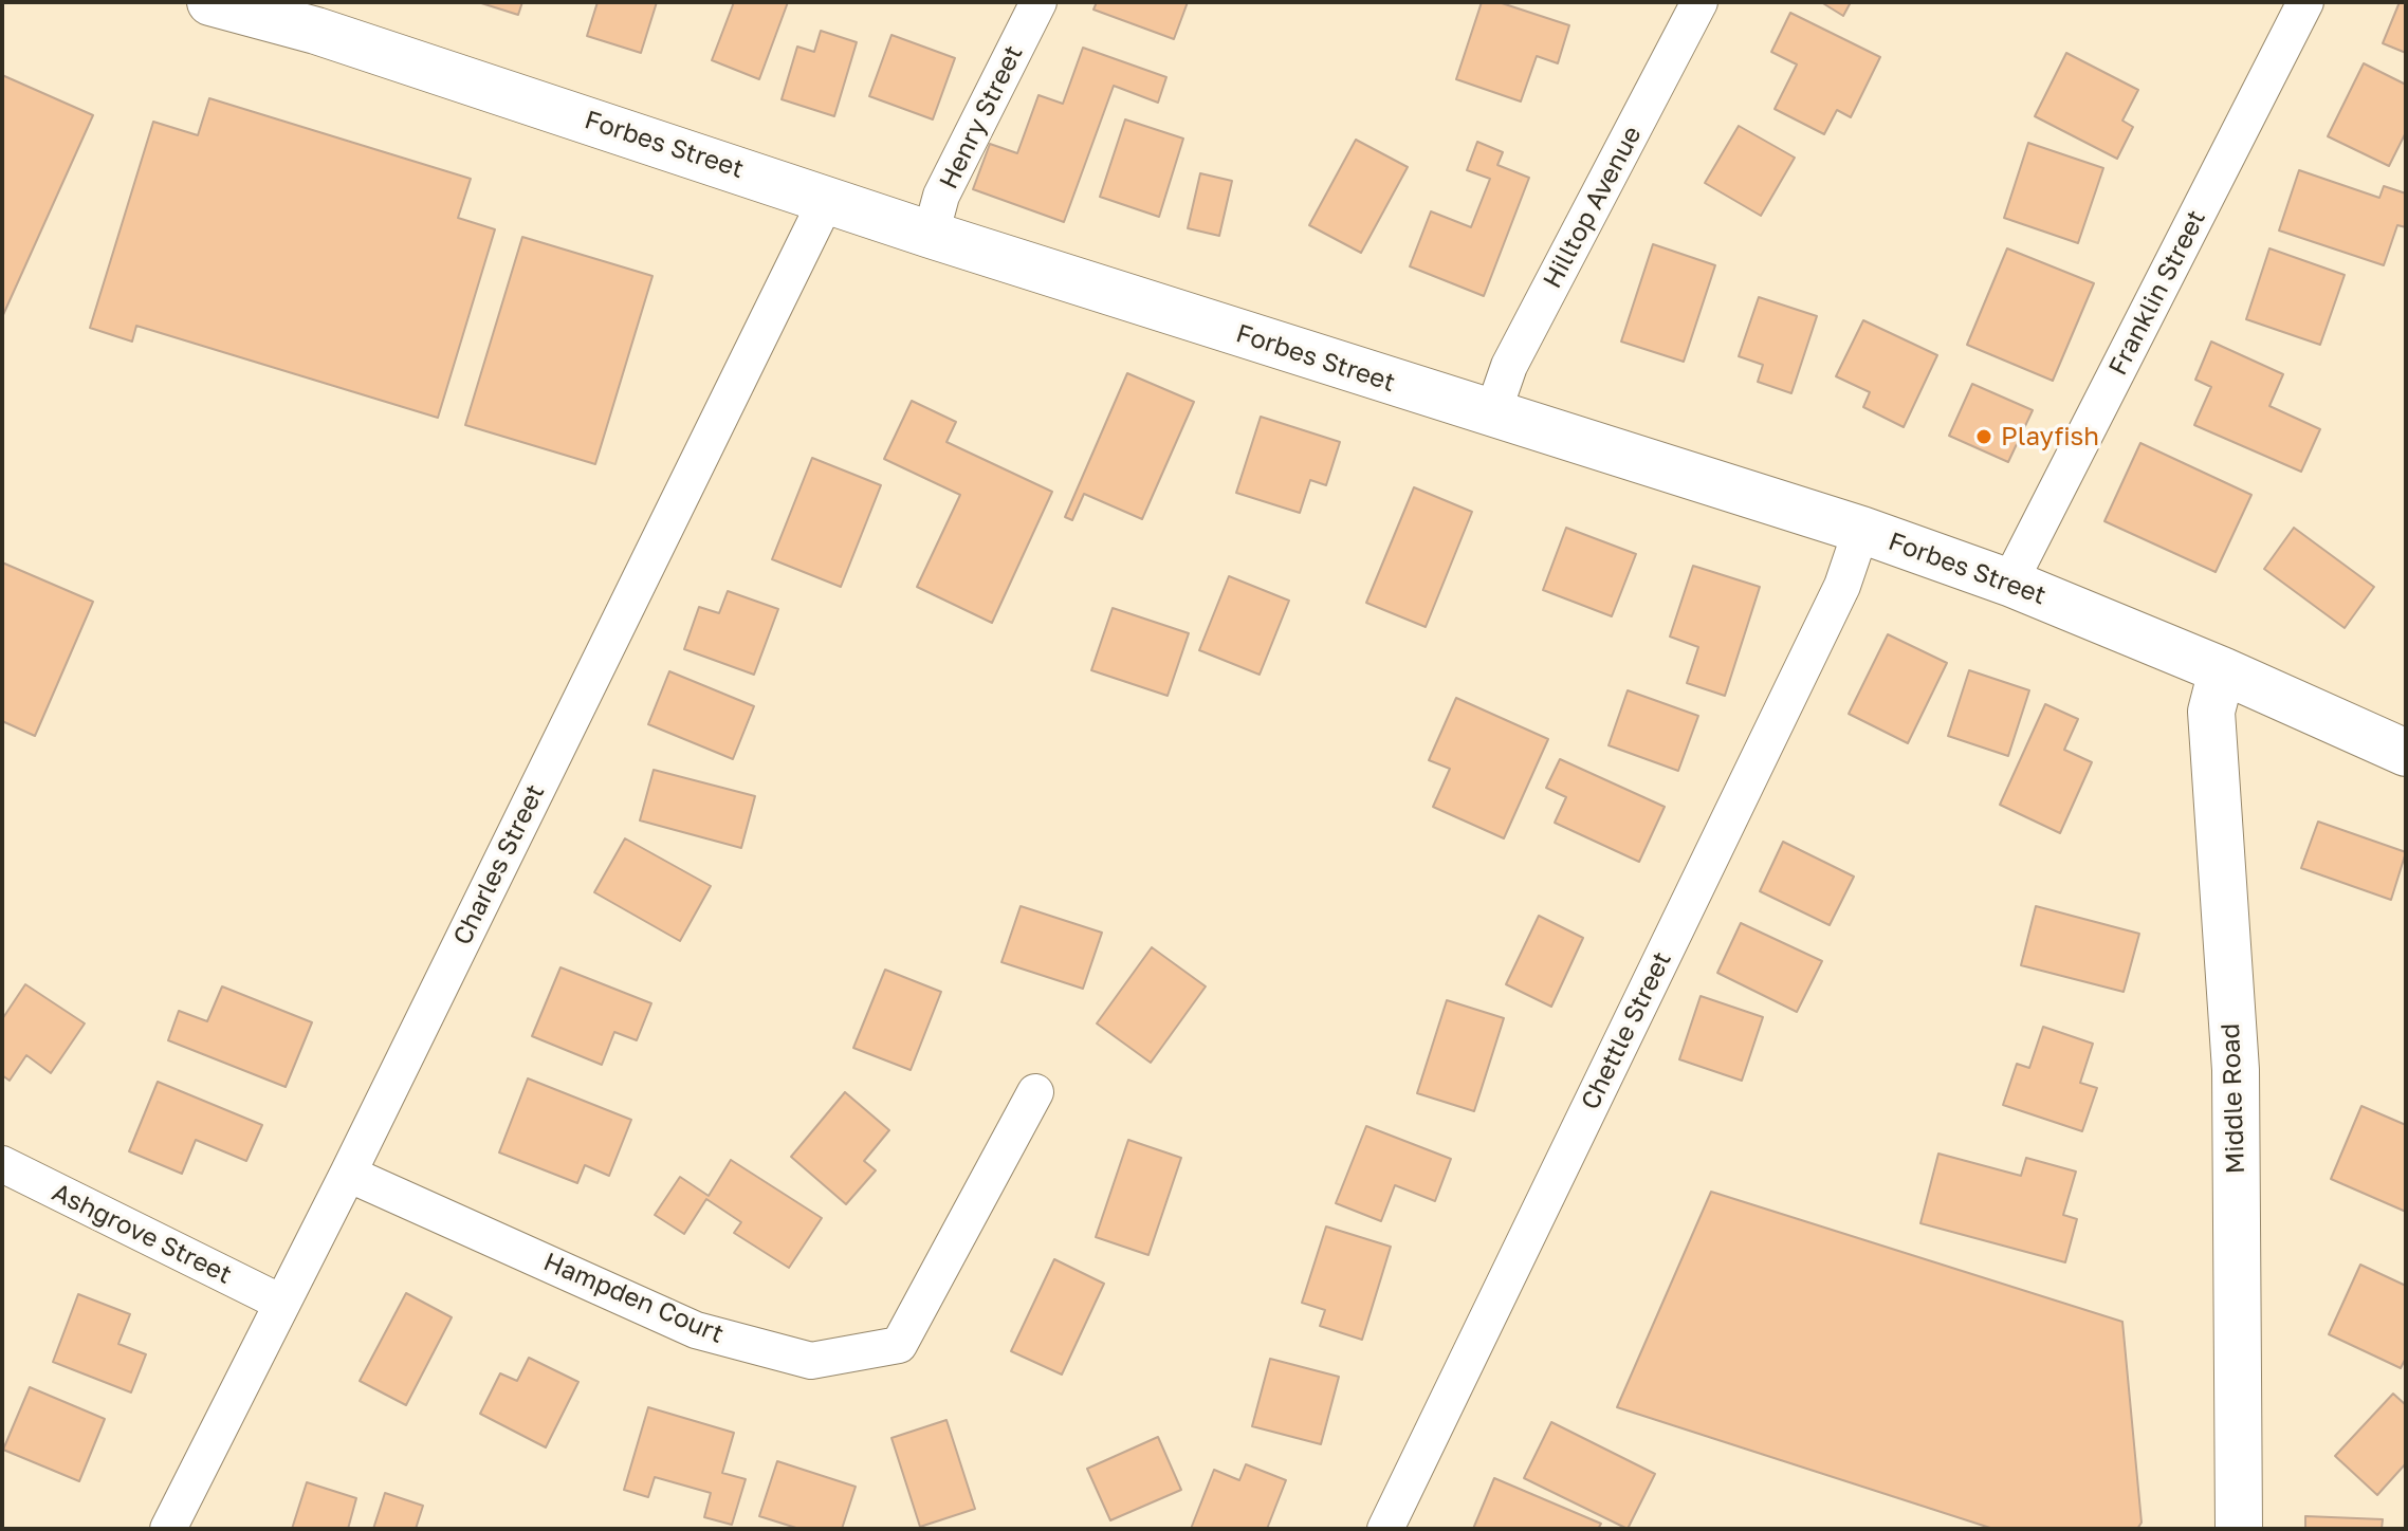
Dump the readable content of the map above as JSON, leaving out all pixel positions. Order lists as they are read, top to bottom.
{
  "streets": {
    "street": [
      "Henry Street",
      "Forbes Street",
      "Hilltop Avenue",
      "Franklin Street",
      "Charles Street",
      "Chettle Street",
      "Middle Road",
      "Ashgrove Street",
      "Hampden Court"
    ]
  },
  "crossings": [
    ["Henry Street", "Forbes Street"],
    ["Forbes Street", "Hilltop Avenue"],
    ["Forbes Street", "Franklin Street"],
    ["Forbes Street", "Charles Street"],
    ["Forbes Street", "Chettle Street"],
    ["Forbes Street", "Middle Road"],
    ["Charles Street", "Ashgrove Street"],
    ["Charles Street", "Hampden Court"]
  ],
  "places": ["Playfish"]
}
